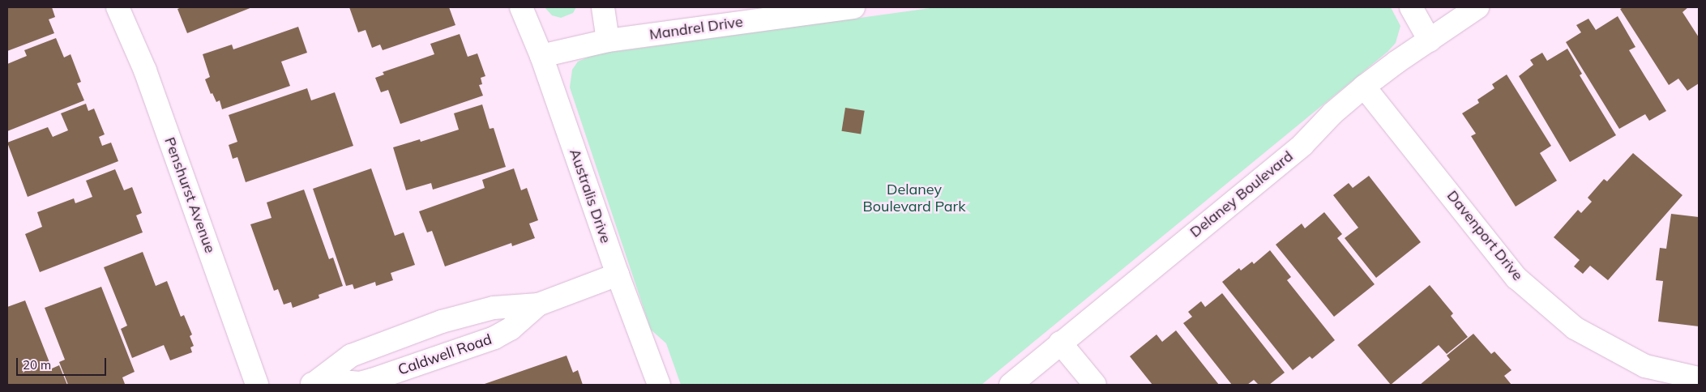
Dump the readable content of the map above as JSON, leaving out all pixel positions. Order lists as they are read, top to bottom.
{
  "streets": {
    "street": [
      "Mandrel Drive",
      "Delaney Boulevard",
      "Penshurst Avenue",
      "Australis Drive",
      "Davenport Drive",
      "Caldwell Road"
    ]
  },
  "crossings": [
    ["Mandrel Drive", "Australis Drive"],
    ["Delaney Boulevard", "Davenport Drive"],
    ["Australis Drive", "Caldwell Road"]
  ],
  "parks": ["Delaney Boulevard Park"],
  "scale_bar": "20 m"
}
